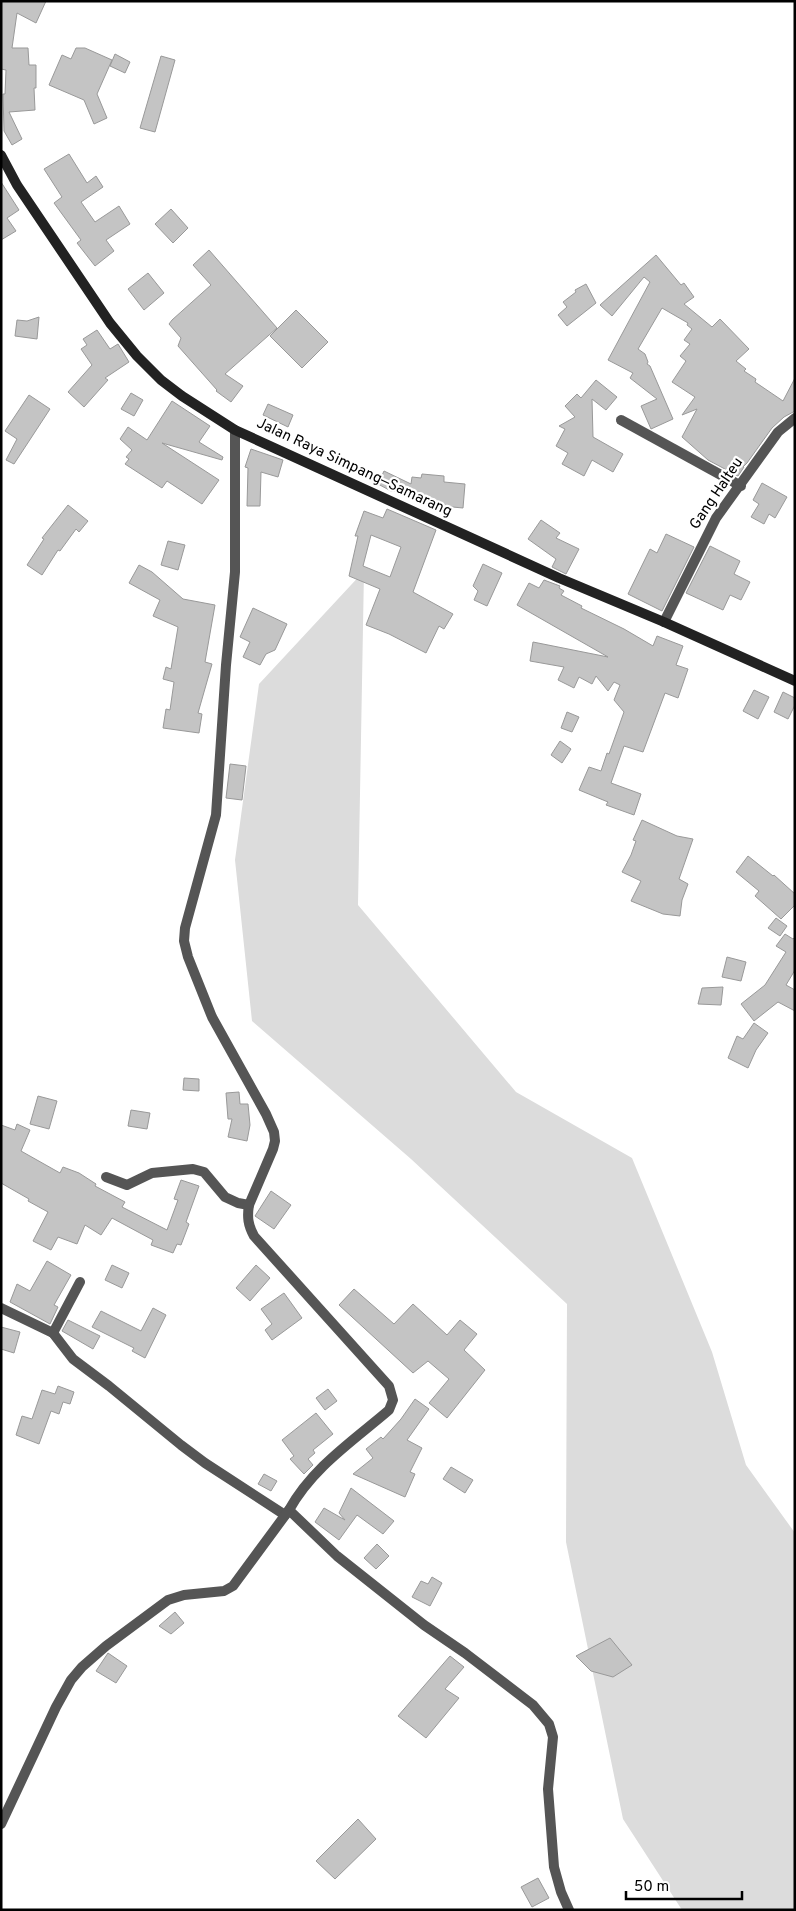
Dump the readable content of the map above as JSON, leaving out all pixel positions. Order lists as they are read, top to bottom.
{
  "streets": {
    "main road": ["Jalan Raya Simpang—Samarang"],
    "street": ["Gang Halteu"]
  },
  "crossings": [
    ["Jalan Raya Simpang—Samarang", "Gang Halteu"]
  ],
  "scale_bar": "50 m"
}
